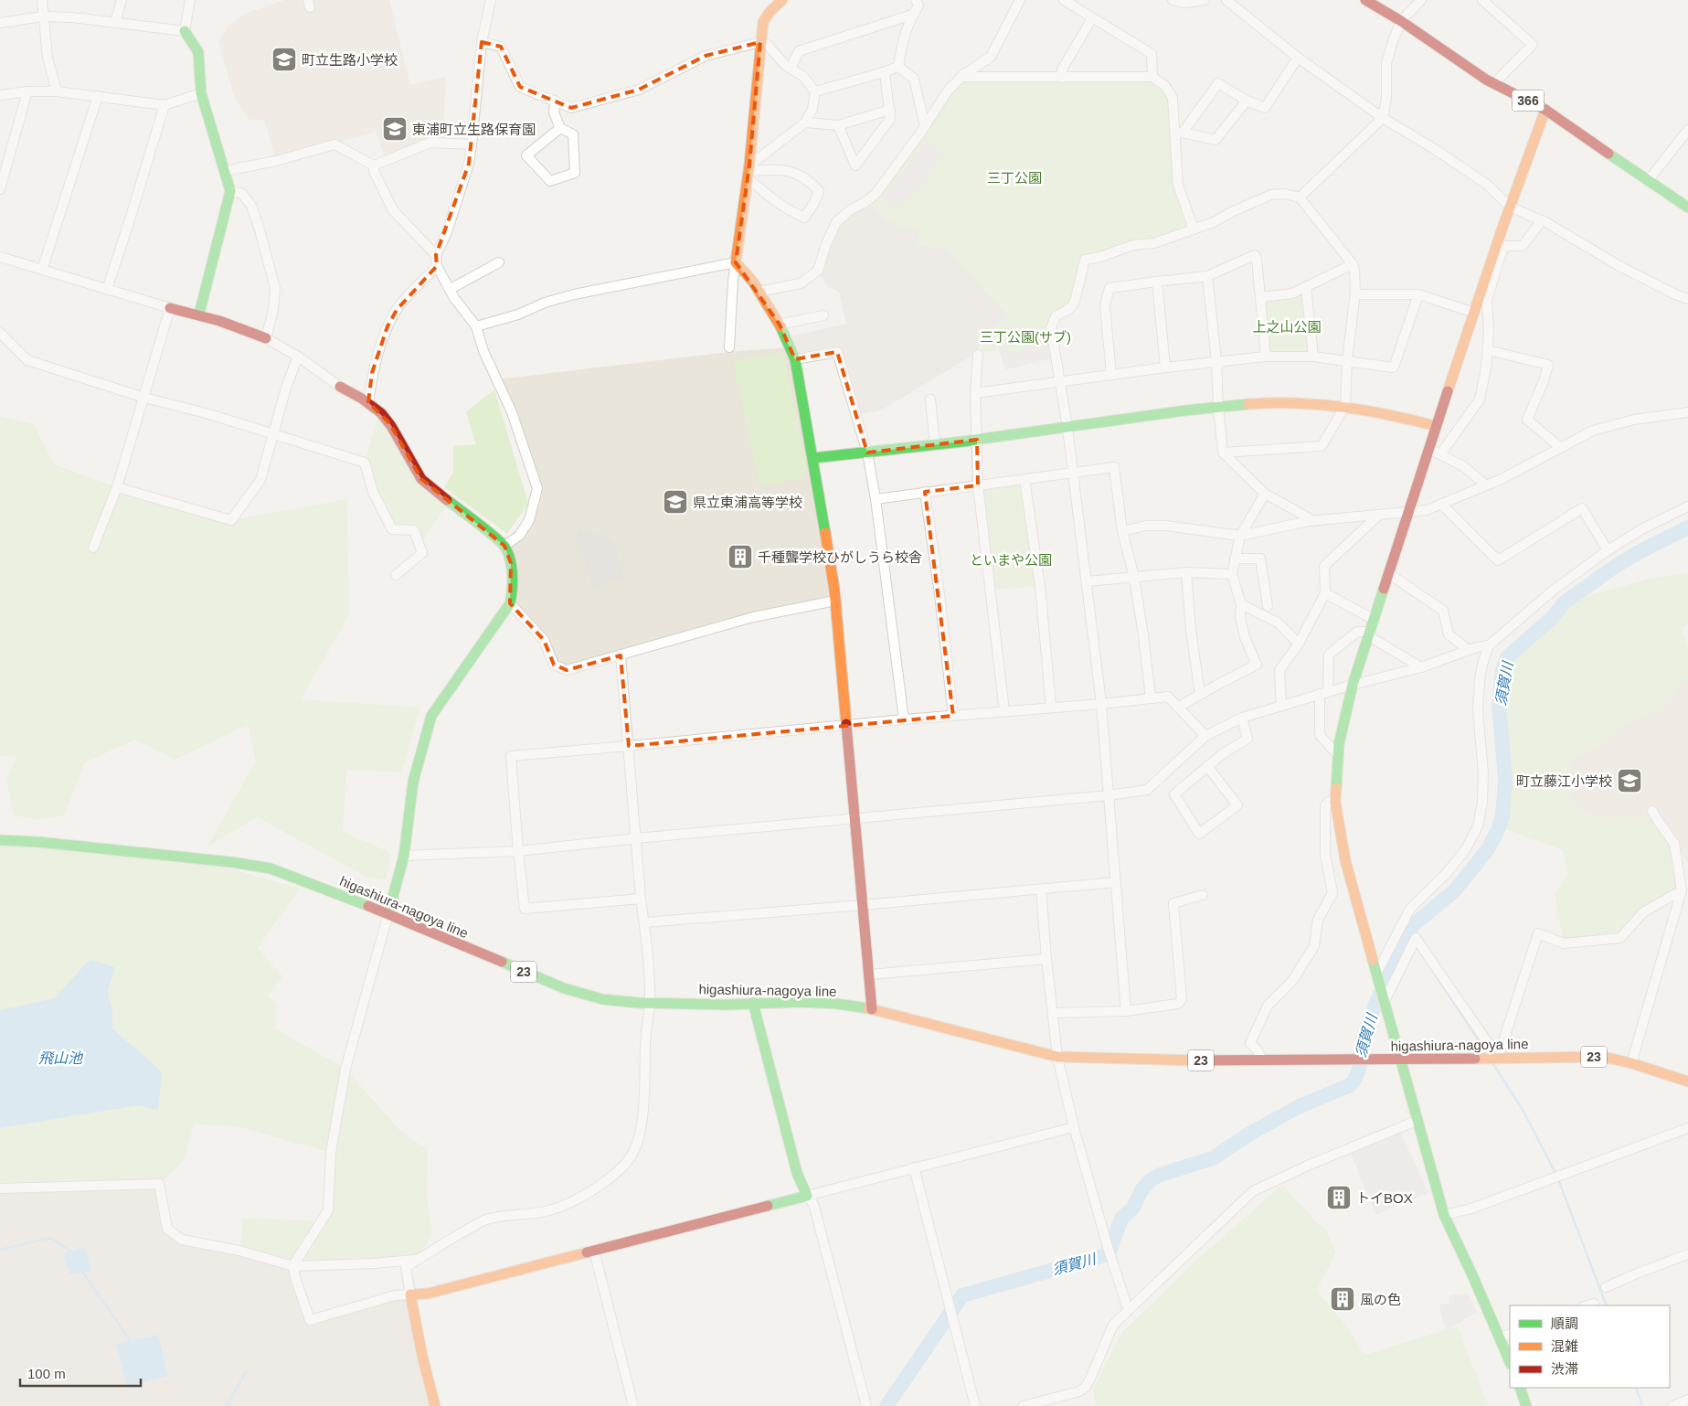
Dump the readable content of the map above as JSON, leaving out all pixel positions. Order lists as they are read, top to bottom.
{
  "streets": {
    "main road": ["366", "higashiura-nagoya line", "23"]
  },
  "water": ["須賀川", "飛山池"],
  "parks": [
    "三丁公園",
    "上之山公園",
    "三丁公園(サブ)",
    "といまや公園"
  ],
  "places": {
    "school or university": [
      "町立生路小学校",
      "東浦町立生路保育園",
      "県立東浦高等学校",
      "町立藤江小学校"
    ],
    "building": ["千種聾学校ひがしうら校舎", "トイBOX", "風の色"]
  },
  "legend": ["順調", "混雑", "渋滞"],
  "scale_bar": "100 m"
}
